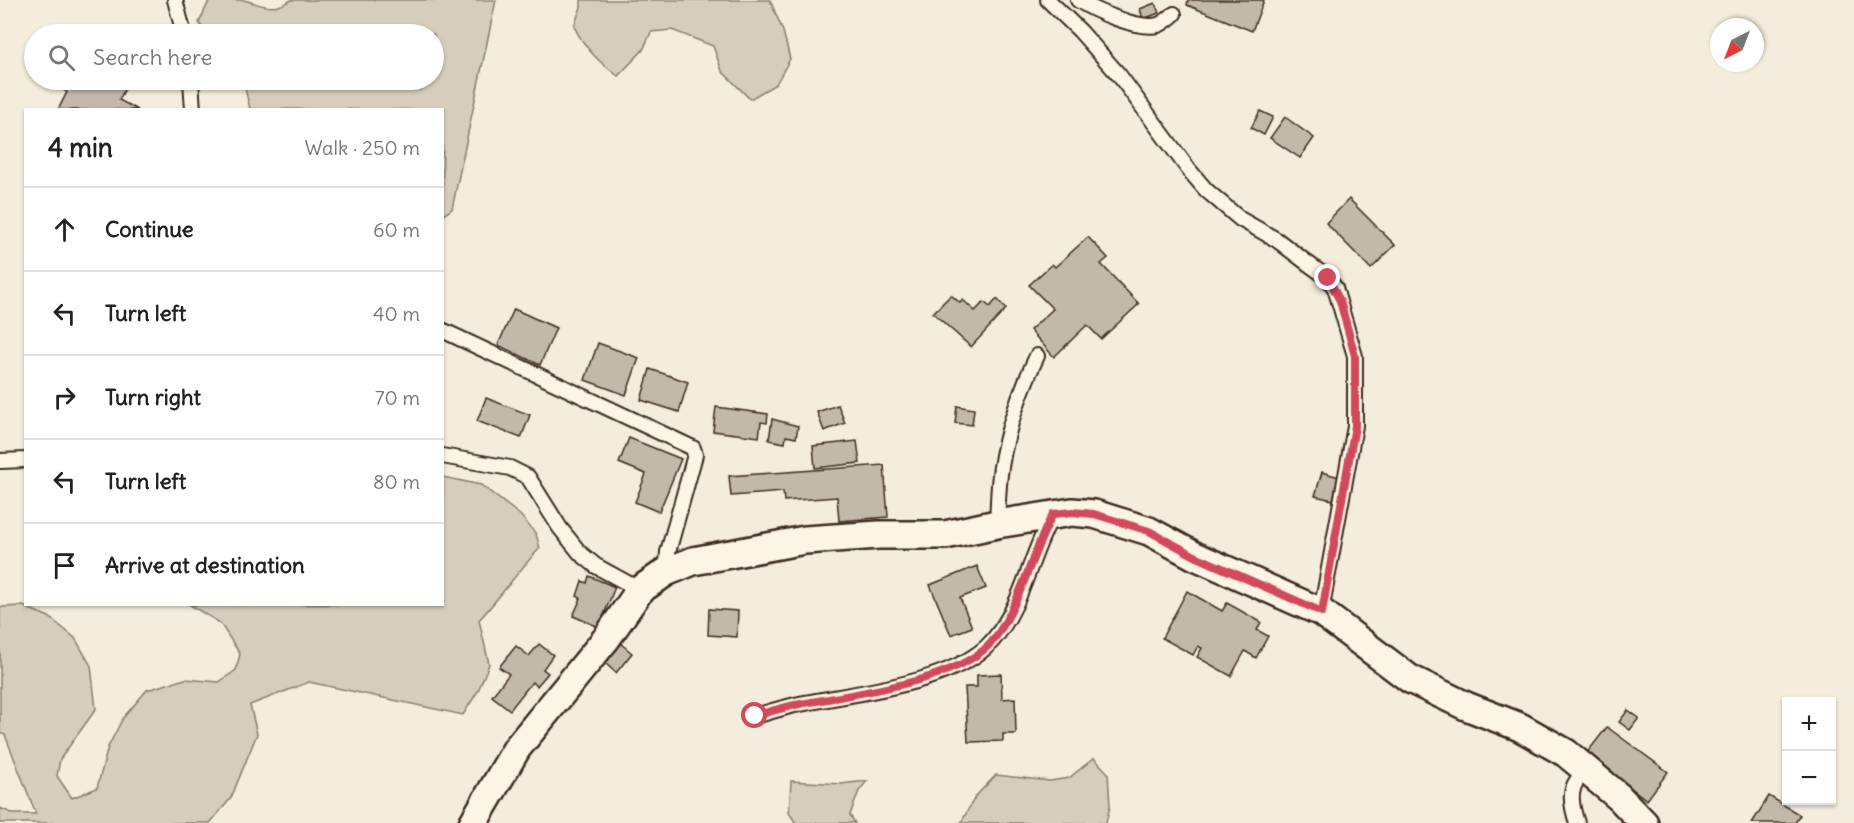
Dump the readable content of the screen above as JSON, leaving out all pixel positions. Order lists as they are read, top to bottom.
{
  "north": "bottom left",
  "page": {
    "search": "Search here",
    "heading": ["4 min", "Walk · 250 m"],
    "list": [
      ["Continue", "60 m"],
      ["Turn left", "40 m"],
      ["Turn right", "70 m"],
      ["Turn left", "80 m"],
      "Arrive at destination"
    ],
    "map_buttons": ["+", "−"]
  }
}
